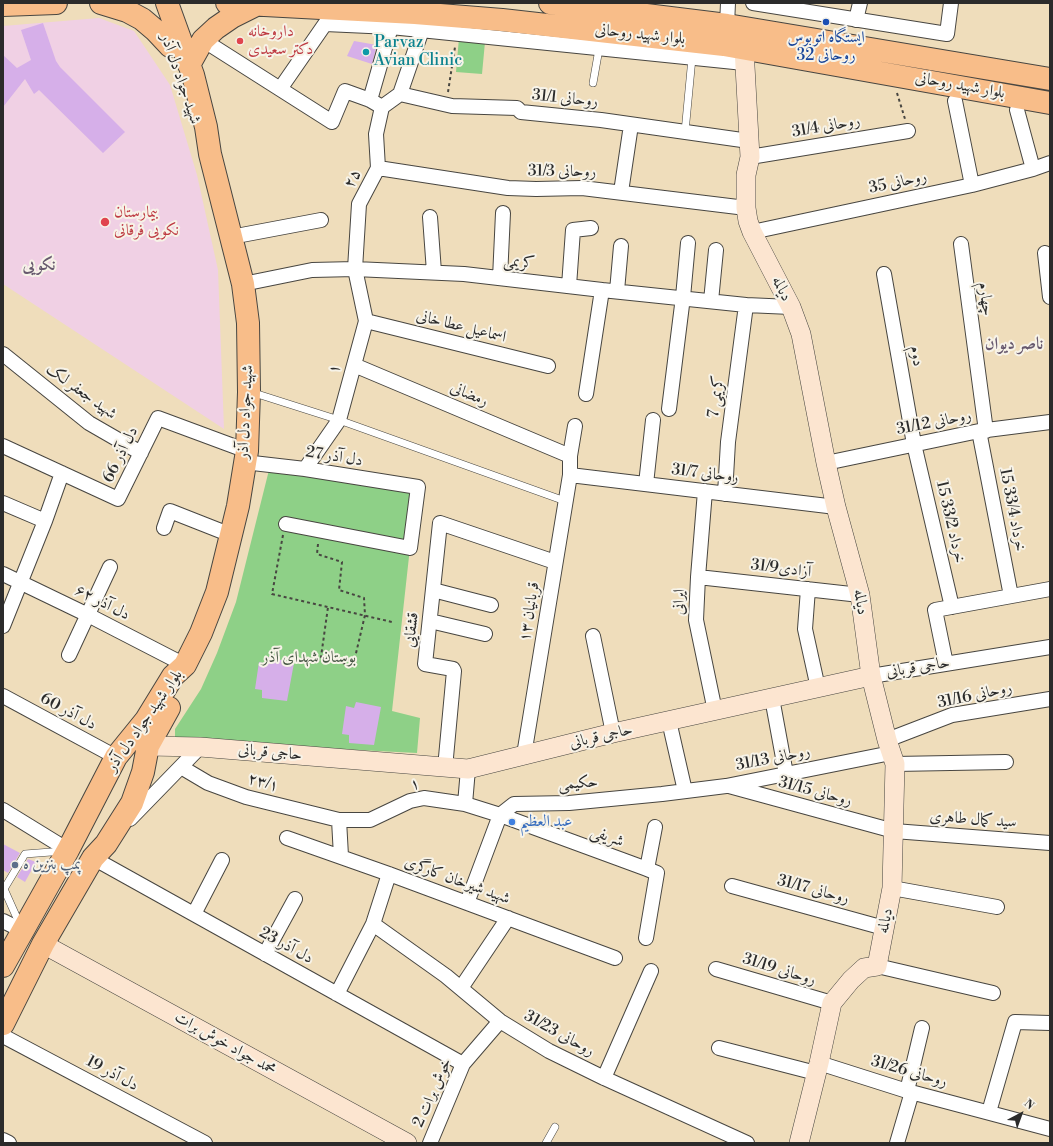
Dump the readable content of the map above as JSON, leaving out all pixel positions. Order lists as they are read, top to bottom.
{
  "streets": {
    "main road": [
      "بلوار شهید روحانی",
      "شهید جواد دل آذر",
      "دیالمه",
      "حاجی قربانی",
      "بلوار شهید جواد دل آذر",
      "محمد جواد خوش برات"
    ],
    "street": [
      "روحانی 31/1",
      "روحانی 31/4",
      "روحانی 31/3",
      "۲۵",
      "روحانی 35",
      "کریمی",
      "چهارم",
      "اسماعیل عطا خانی",
      "دوم",
      "۱",
      "شهید جعفر لک",
      "رمضانی",
      "کریمی 7",
      "روحانی 31/12",
      "دل آذر 66",
      "دل آذر 27",
      "روحانی 31/7",
      "15 خرداد 33/4",
      "15 خرداد 33/2",
      "آزادی31/9",
      "ایرانی",
      "دل آذر ۶۲",
      "۱۳ قربانیان",
      "قشقایی",
      "روحانی 31/16",
      "دل آذر 60",
      "روحانی 31/13",
      "۲۳/۱",
      "حکیمی",
      "روحانی 31/15",
      "سید کمال طاهری",
      "شریفی",
      "شهید شیرخان کارگری",
      "روحانی 31/17",
      "دل آذر 23",
      "روحانی 31/19",
      "روحانی 31/23",
      "روحانی 31/26",
      "دل آذر 19",
      "خوش برات 2"
    ]
  },
  "crossings": [
    ["بلوار شهید روحانی", "دیالمه"],
    ["شهید جواد دل آذر", "کریمی"],
    ["شهید جواد دل آذر", "دل آذر 66"],
    ["شهید جواد دل آذر", "دل آذر 27"],
    ["شهید جواد دل آذر", "دل آذر ۶۲"],
    ["شهید جواد دل آذر", "بلوار شهید جواد دل آذر"],
    ["روحانی 31/1", "روحانی 31/4"],
    ["روحانی 31/1", "دیالمه"],
    ["روحانی 31/4", "دیالمه"],
    ["روحانی 31/3", "۲۵"],
    ["روحانی 31/3", "دیالمه"],
    ["۲۵", "کریمی"],
    ["۲۵", "۱"],
    ["روحانی 35", "دیالمه"],
    ["کریمی", "دیالمه"],
    ["کریمی", "۱"],
    ["کریمی", "کریمی 7"],
    ["دیالمه", "روحانی 31/12"],
    ["دیالمه", "روحانی 31/7"],
    ["دیالمه", "آزادی31/9"],
    ["دیالمه", "حاجی قربانی"],
    ["دیالمه", "روحانی 31/16"],
    ["دیالمه", "روحانی 31/13"],
    ["دیالمه", "روحانی 31/15"],
    ["دیالمه", "سید کمال طاهری"],
    ["دیالمه", "روحانی 31/17"],
    ["چهارم", "روحانی 31/12"],
    ["چهارم", "15 خرداد 33/4"],
    ["اسماعیل عطا خانی", "۱"],
    ["دوم", "روحانی 31/12"],
    ["دوم", "15 خرداد 33/2"],
    ["۱", "رمضانی"],
    ["۱", "دل آذر 27"],
    ["۱", "۲۳/۱"],
    ["۱", "حکیمی"],
    ["۱", "شریفی"],
    ["شهید جعفر لک", "دل آذر 66"],
    ["رمضانی", "۱۳ قربانیان"],
    ["کریمی 7", "روحانی 31/7"],
    ["روحانی 31/12", "15 خرداد 33/4"],
    ["روحانی 31/12", "15 خرداد 33/2"],
    ["دل آذر 66", "دل آذر 27"],
    ["روحانی 31/7", "ایرانی"],
    ["روحانی 31/7", "۱۳ قربانیان"],
    ["آزادی31/9", "ایرانی"],
    ["ایرانی", "حاجی قربانی"],
    ["دل آذر ۶۲", "بلوار شهید جواد دل آذر"],
    ["۱۳ قربانیان", "قشقایی"],
    ["۱۳ قربانیان", "حاجی قربانی"],
    ["قشقایی", "حاجی قربانی"],
    ["حاجی قربانی", "بلوار شهید جواد دل آذر"],
    ["روحانی 31/16", "روحانی 31/13"],
    ["دل آذر 60", "بلوار شهید جواد دل آذر"],
    ["بلوار شهید جواد دل آذر", "دل آذر 23"],
    ["بلوار شهید جواد دل آذر", "محمد جواد خوش برات"],
    ["روحانی 31/13", "حکیمی"],
    ["روحانی 31/13", "روحانی 31/15"],
    ["حکیمی", "شریفی"],
    ["روحانی 31/15", "سید کمال طاهری"],
    ["دل آذر 23", "خوش برات 2"],
    ["روحانی 31/23", "خوش برات 2"]
  ],
  "districts": ["نکویی", "ناصر دیوان"],
  "parks": ["بوستان شهدای آذر"],
  "places": [
    "ایستگاه اتوبوس روحانی 32",
    "داروخانه دکتر سعیدی",
    "Parvaz Avian Clinic",
    "بیمارستان نکویی فرقانی",
    "عبد العظيم",
    "پمپ بنزین ه"
  ],
  "north": "top right"
}
